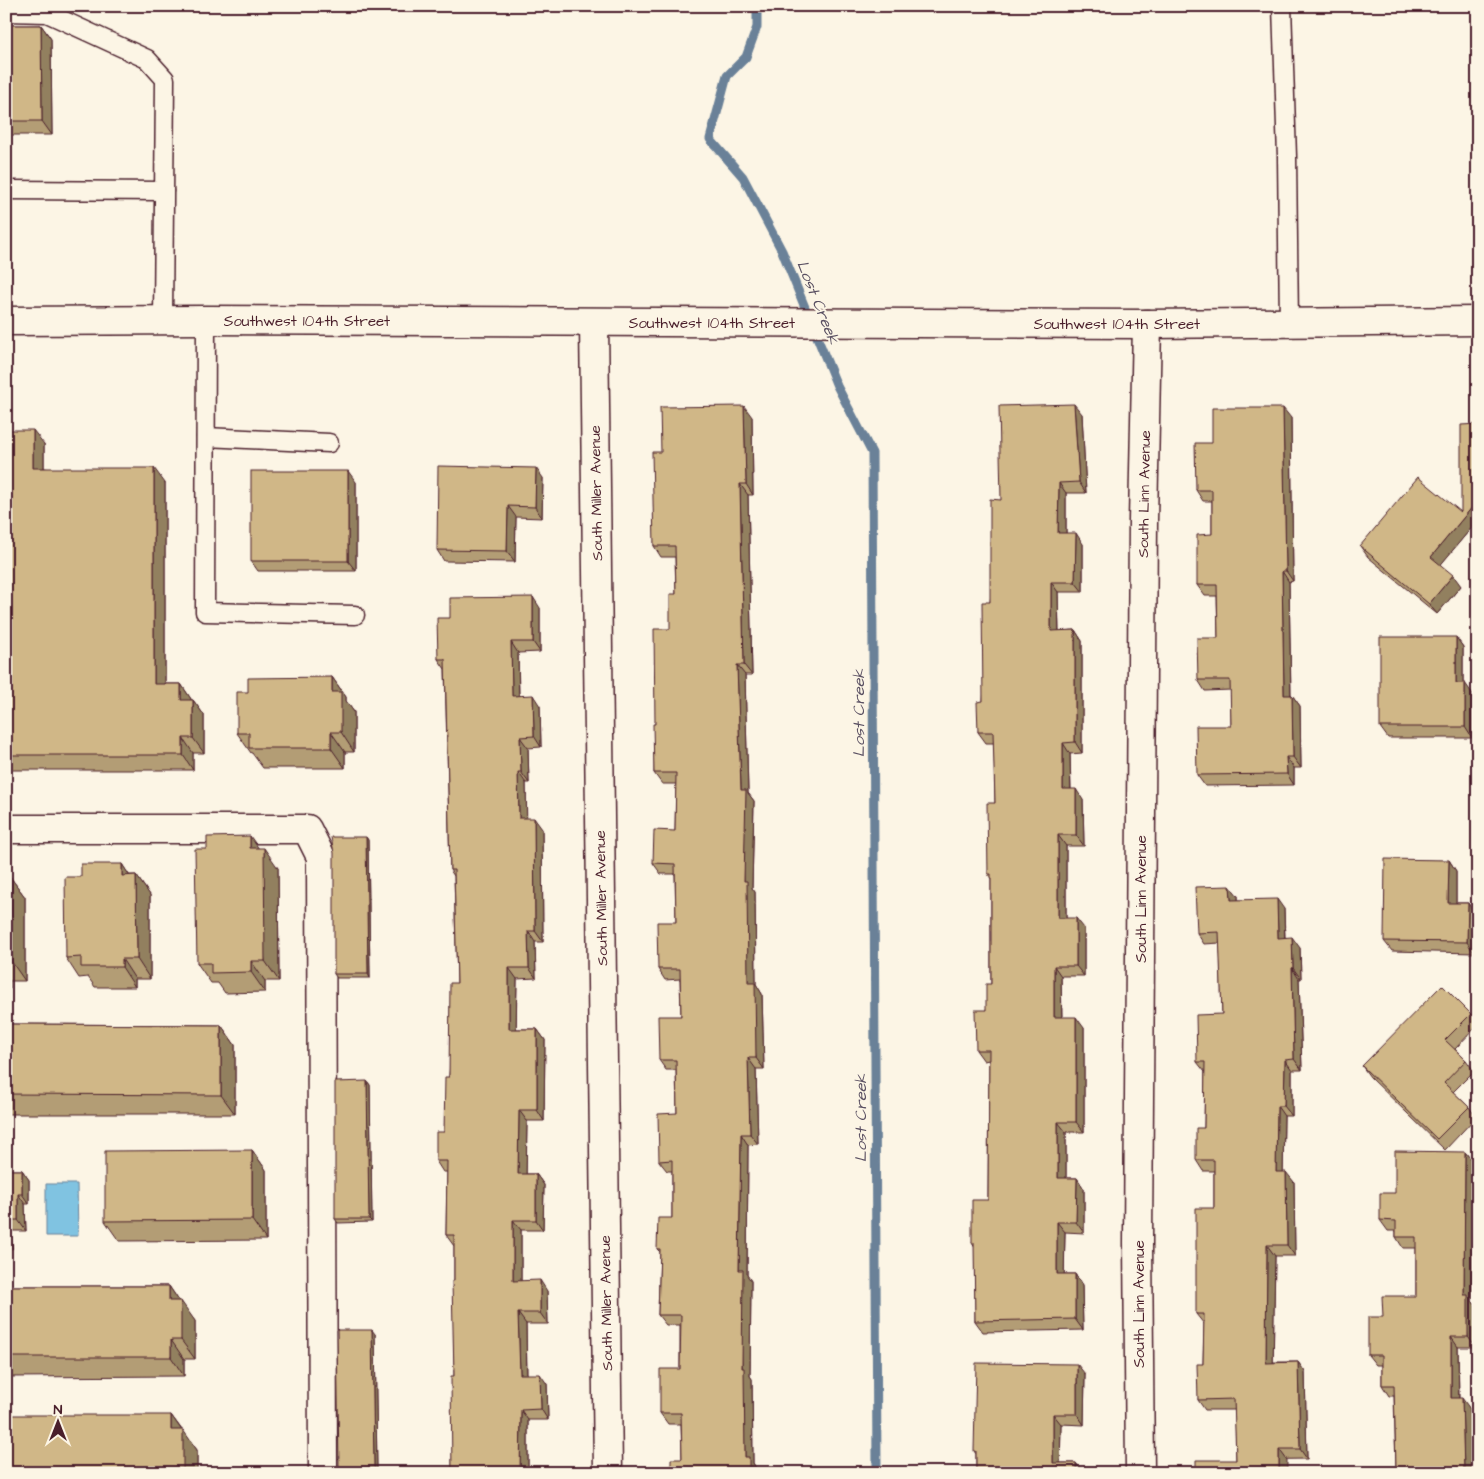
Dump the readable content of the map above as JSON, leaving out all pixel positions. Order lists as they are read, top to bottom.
{
  "streets": {
    "street": ["Southwest 104th Street", "South Miller Avenue", "South Linn Avenue"]
  },
  "crossings": [
    ["Southwest 104th Street", "South Miller Avenue"],
    ["Southwest 104th Street", "South Linn Avenue"]
  ],
  "water": ["Lost Creek"],
  "north": "top"
}
